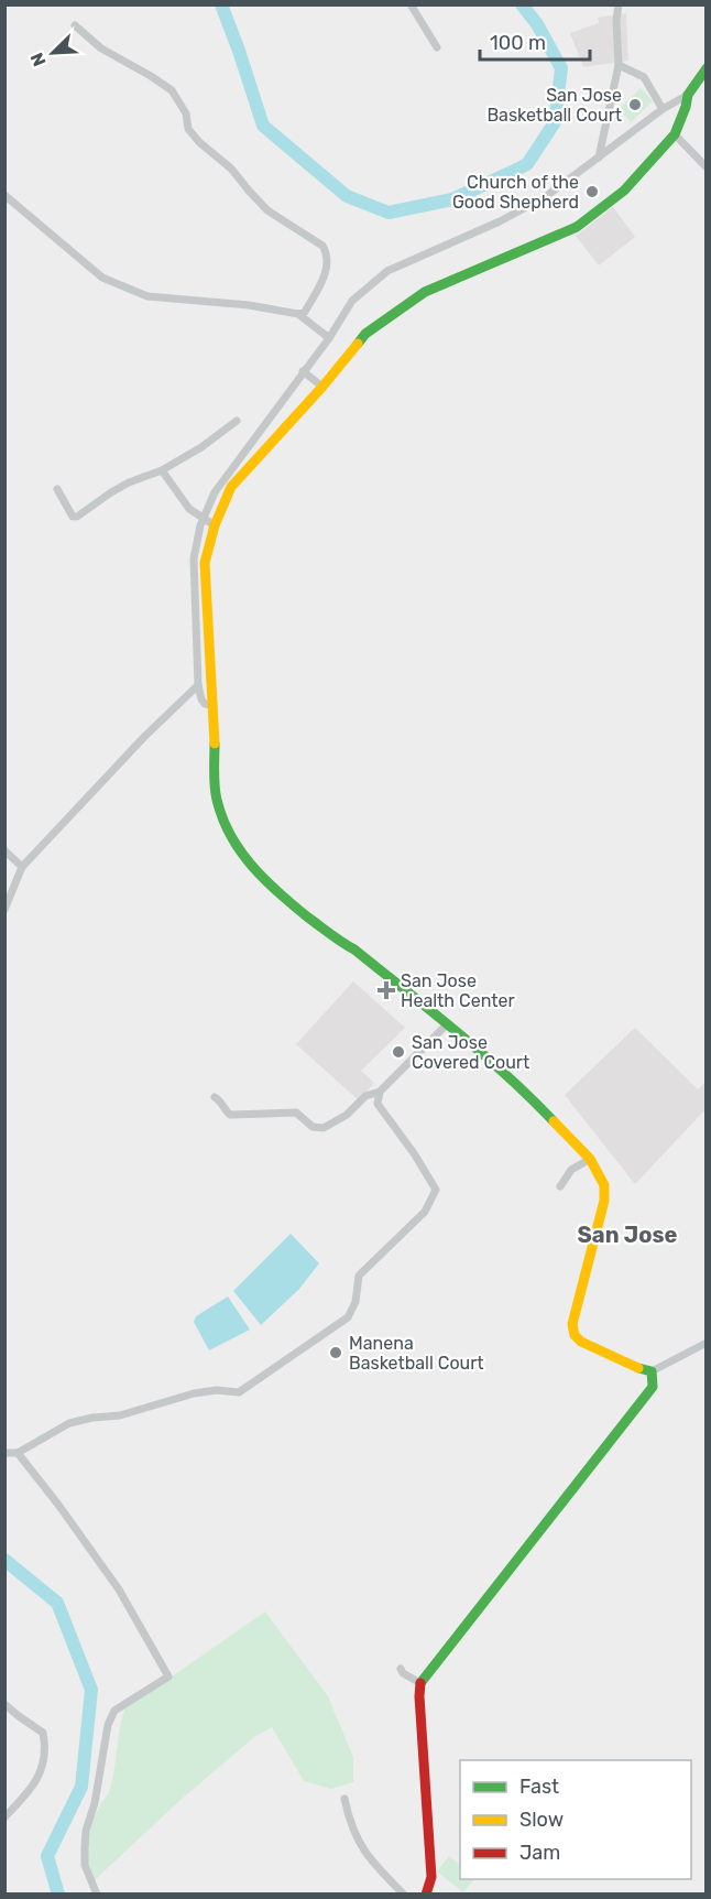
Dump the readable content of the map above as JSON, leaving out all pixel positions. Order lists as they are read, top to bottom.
{
  "districts": ["San Jose"],
  "places": {
    "other": [
      "San Jose Basketball Court",
      "Church of the Good Shepherd",
      "San Jose Covered Court",
      "Manena Basketball Court"
    ],
    "health": ["San Jose Health Center"]
  },
  "legend": ["Fast", "Slow", "Jam"],
  "scale_bar": "100 m",
  "north": "bottom left"
}
